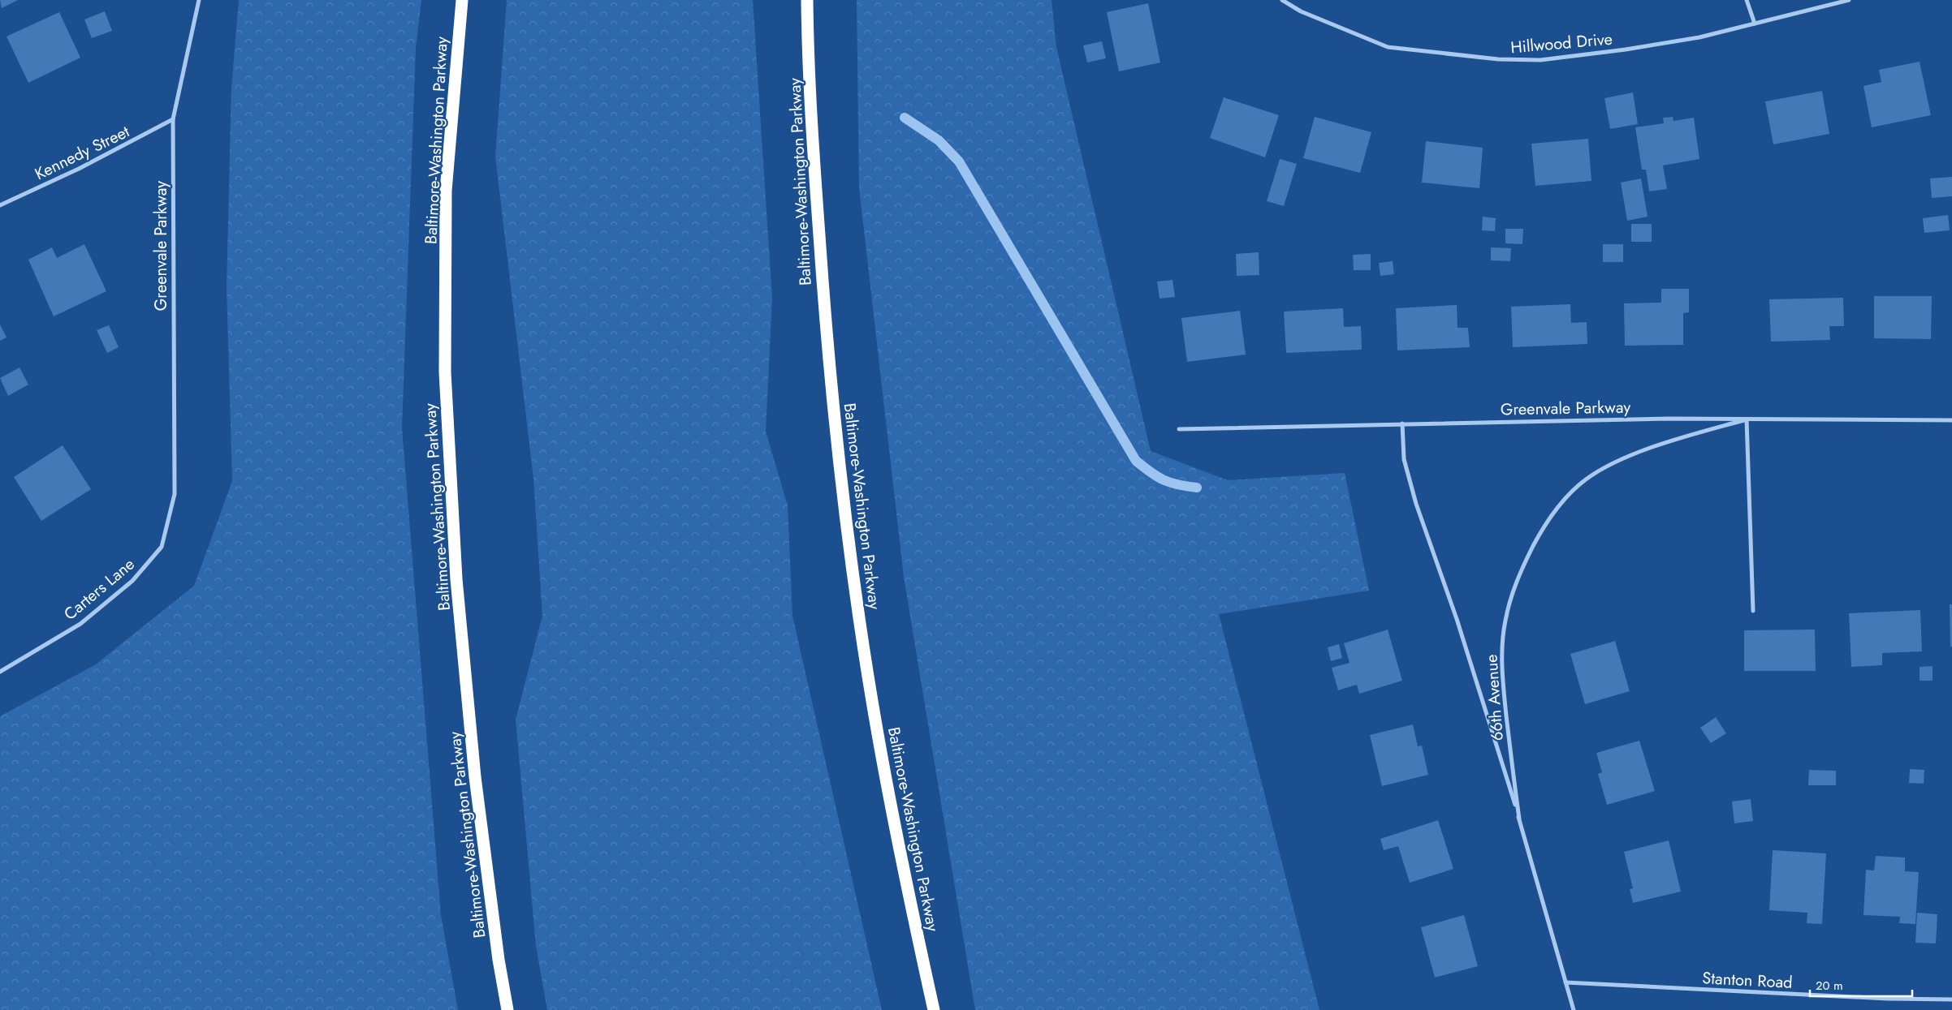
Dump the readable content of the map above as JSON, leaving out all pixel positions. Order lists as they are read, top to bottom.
{
  "streets": {
    "highway": ["Baltimore-Washington Parkway"],
    "street": [
      "Hillwood Drive",
      "Kennedy Street",
      "Greenvale Parkway",
      "Carters Lane",
      "66th Avenue",
      "Stanton Road"
    ]
  },
  "crossings": [
    ["Kennedy Street", "Greenvale Parkway"],
    ["Greenvale Parkway", "Carters Lane"],
    ["Greenvale Parkway", "66th Avenue"],
    ["66th Avenue", "Stanton Road"]
  ],
  "scale_bar": "20 m"
}
